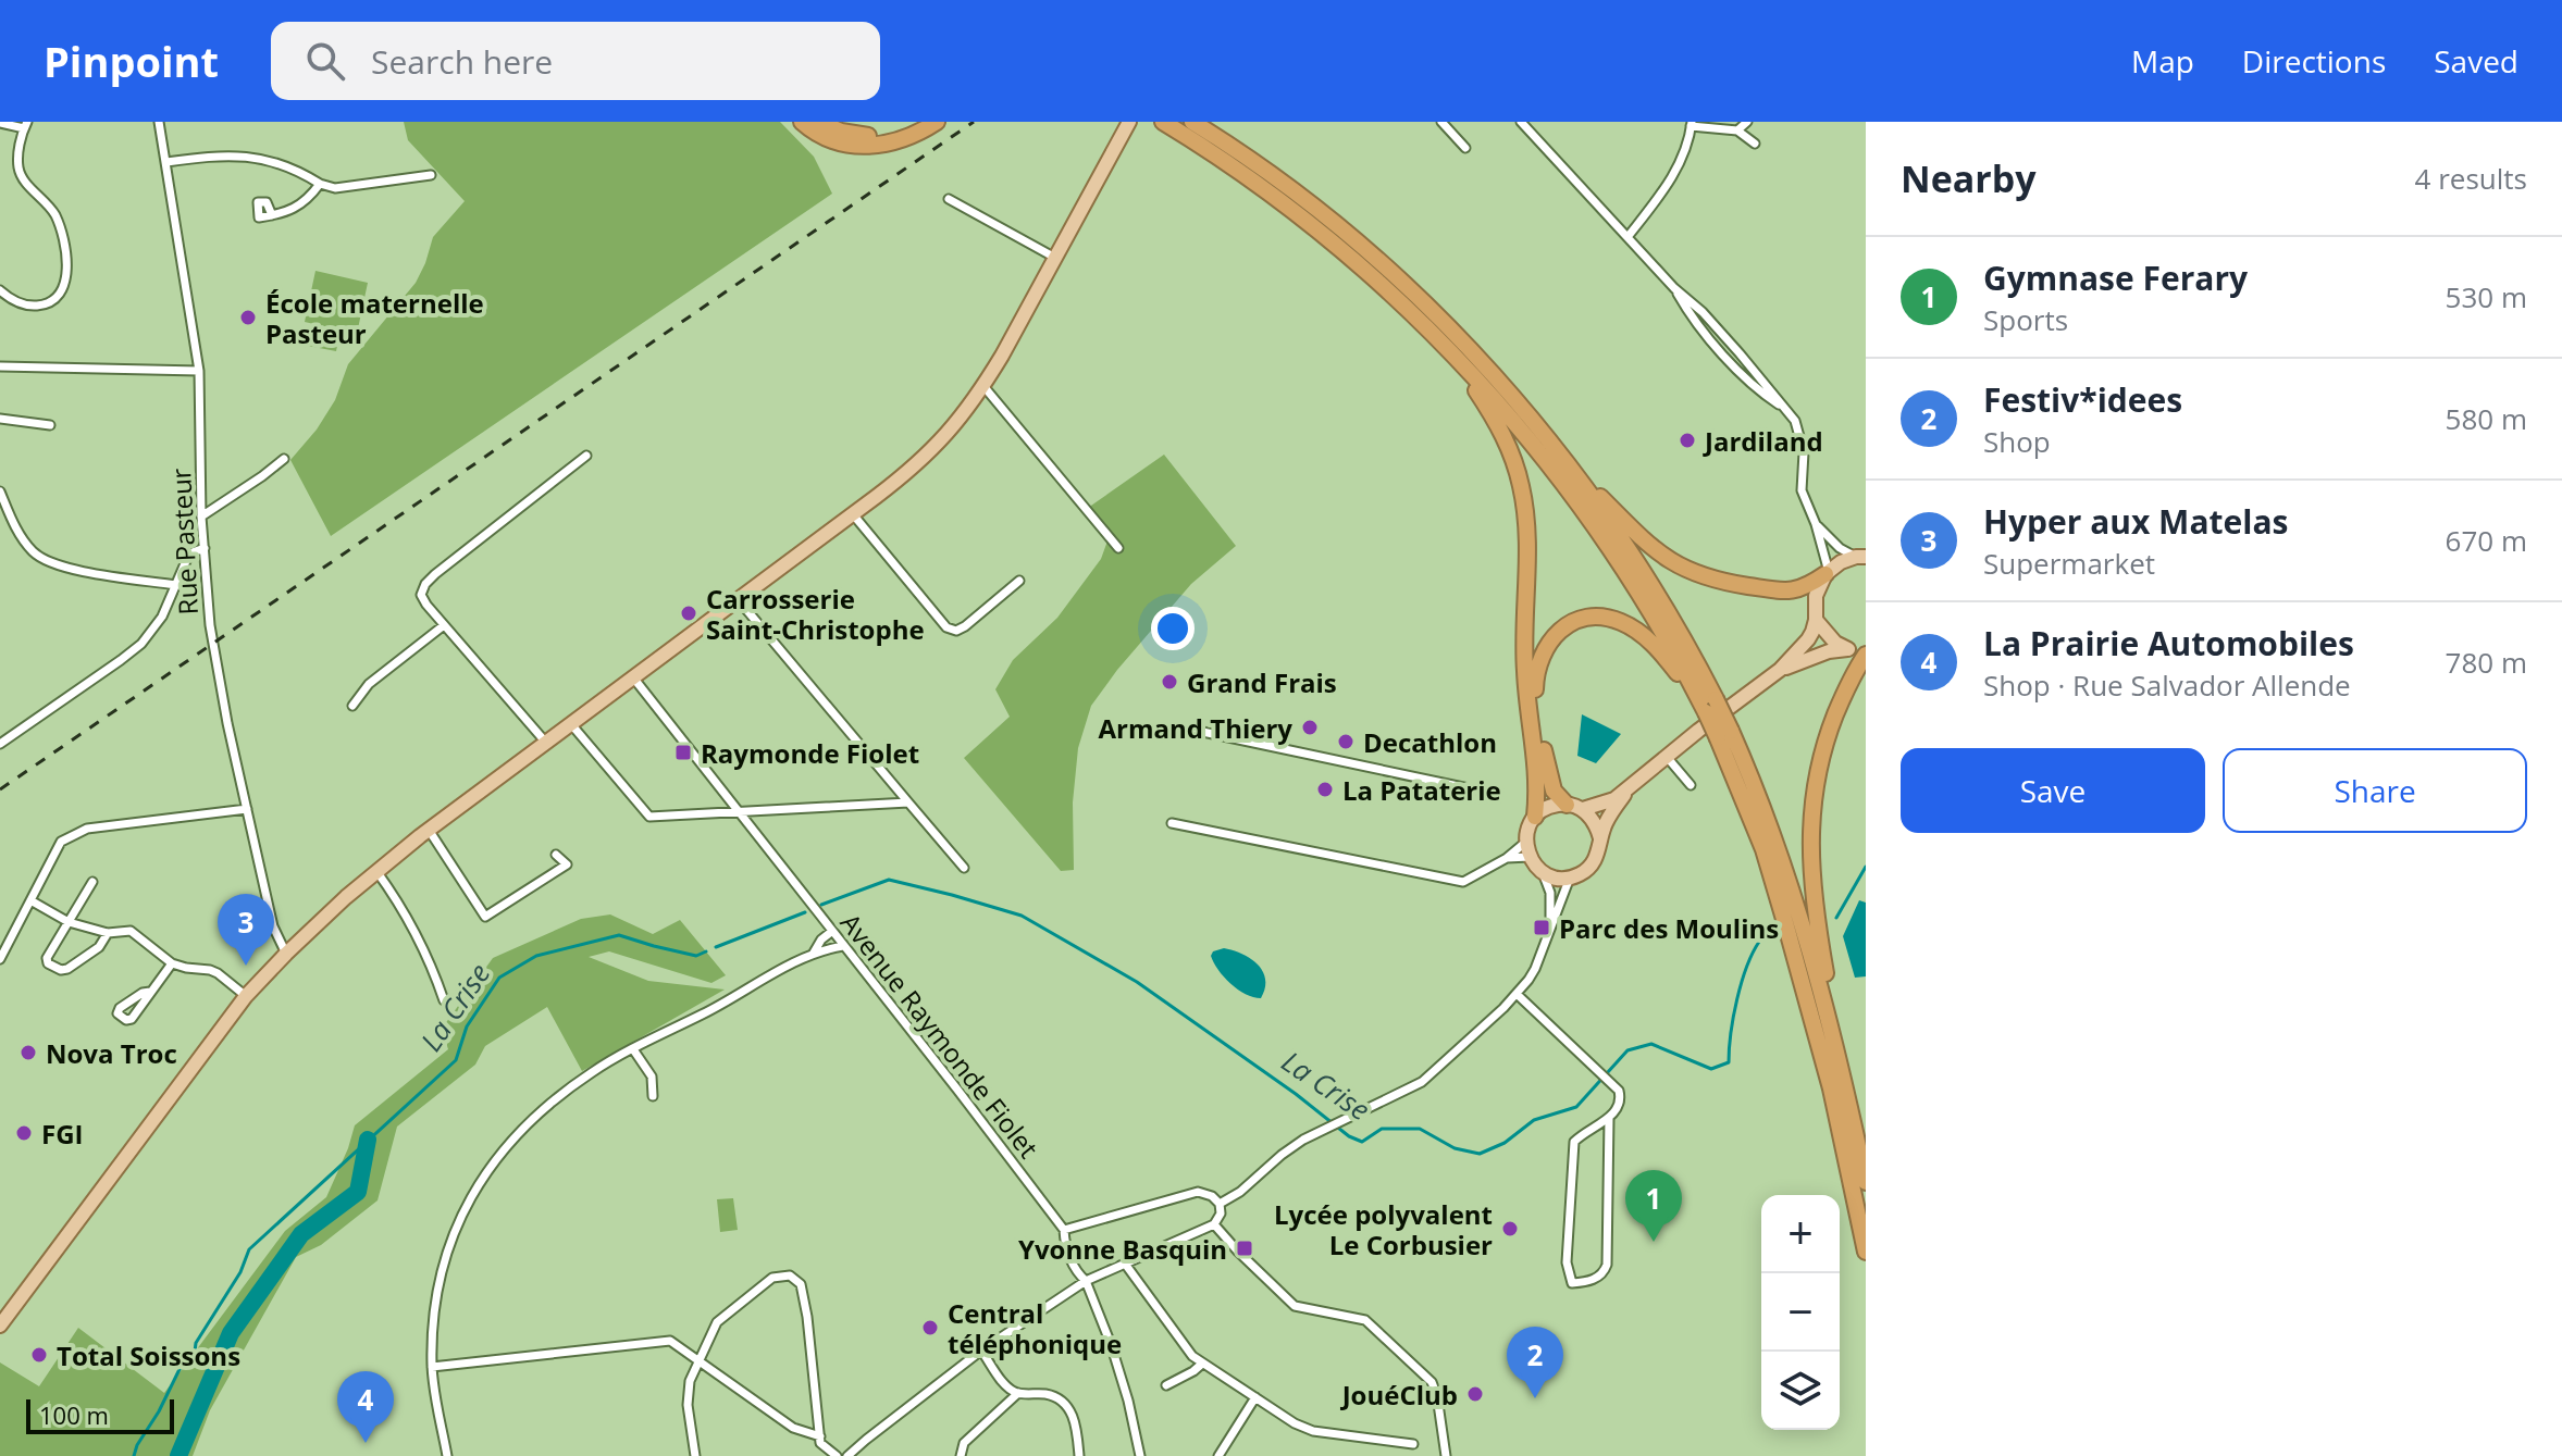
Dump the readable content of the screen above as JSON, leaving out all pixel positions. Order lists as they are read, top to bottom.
{
  "streets": {
    "street": ["Rue Pasteur", "Avenue Raymonde Fiolet"]
  },
  "water": ["La Crise"],
  "places": {
    "other": [
      "École maternelle Pasteur",
      "Jardiland",
      "Carrosserie Saint-Christophe",
      "Grand Frais",
      "Armand Thiery",
      "Decathlon",
      "La Pataterie",
      "Nova Troc",
      "FGI",
      "Lycée polyvalent Le Corbusier",
      "Central téléphonique",
      "Total Soissons",
      "JouéClub"
    ],
    "transit": ["Raymonde Fiolet", "Parc des Moulins", "Yvonne Basquin"]
  },
  "scale_bar": "100 m",
  "page": {
    "header": "Pinpoint",
    "search": "Search here",
    "nav": ["Map", "Directions", "Saved"],
    "heading": ["Nearby", "4 results"],
    "list": [
      {
        "mark": "1",
        "name": "Gymnase Ferary",
        "note": "Sports",
        "value": "530 m"
      },
      {
        "mark": "2",
        "name": "Festiv*idees",
        "note": "Shop",
        "value": "580 m"
      },
      {
        "mark": "3",
        "name": "Hyper aux Matelas",
        "note": "Supermarket",
        "value": "670 m"
      },
      {
        "mark": "4",
        "name": "La Prairie Automobiles",
        "note": "Shop · Rue Salvador Allende",
        "value": "780 m"
      }
    ],
    "buttons": ["Save", "Share"],
    "pins": [
      "3",
      "1",
      "2",
      "4"
    ],
    "map_buttons": ["+", "−"],
    "scale": "100 m"
  }
}
